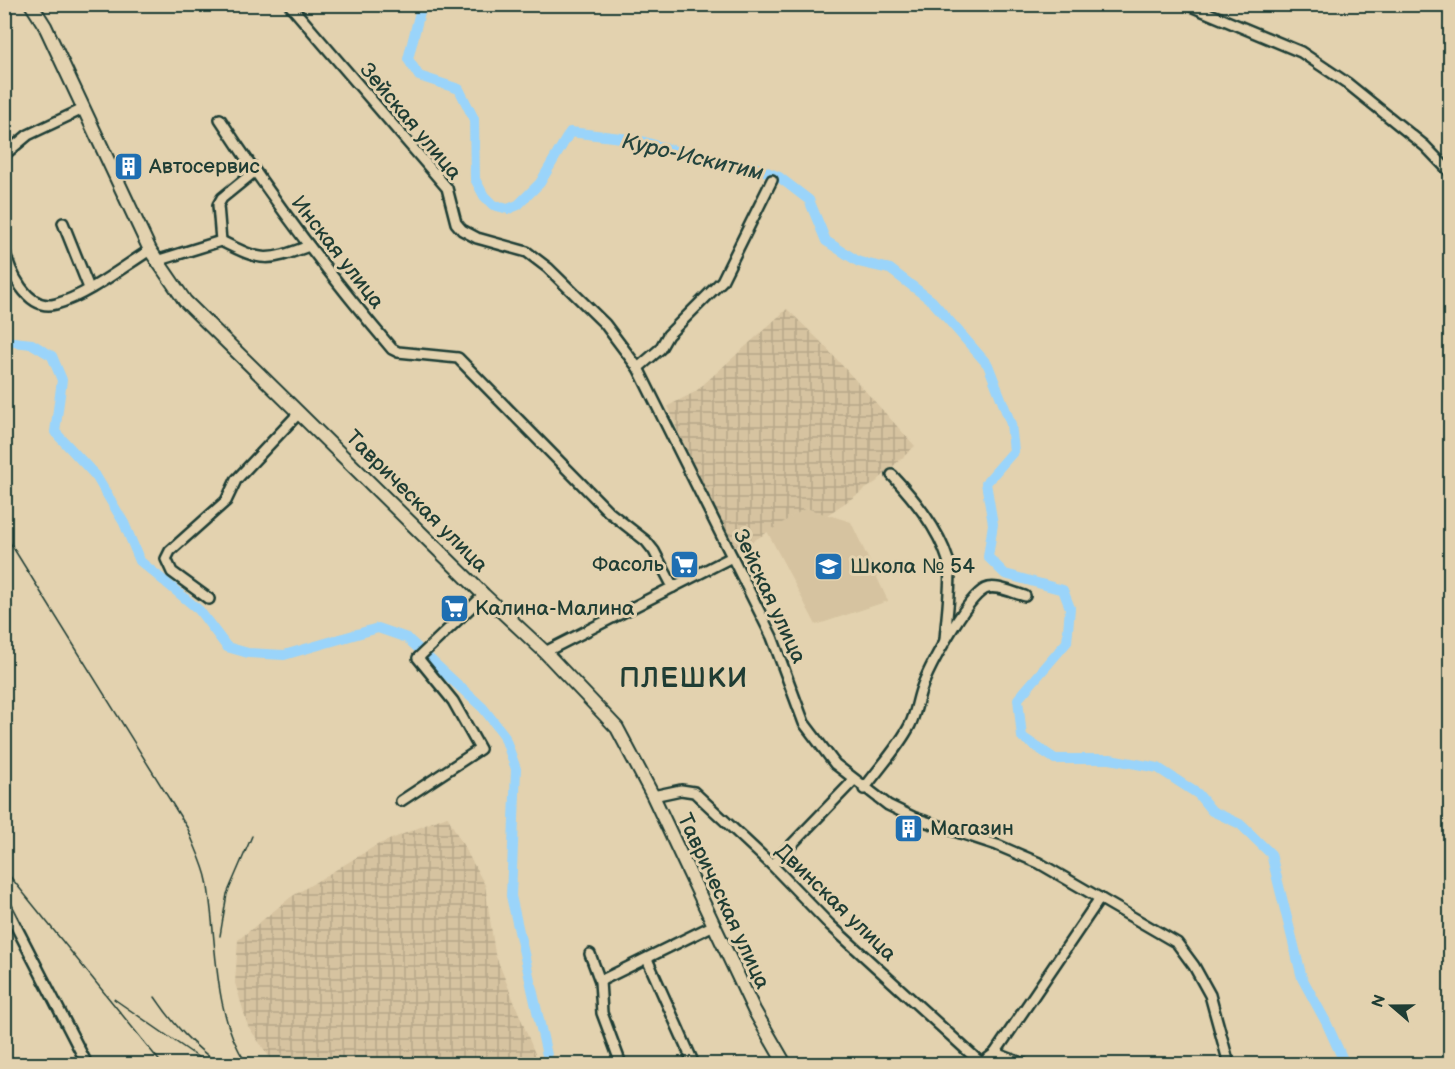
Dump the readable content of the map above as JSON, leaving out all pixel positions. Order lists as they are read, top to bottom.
{
  "streets": {
    "main road": ["Таврическая улица"],
    "street": ["Зейская улица", "Инская улица", "Двинская улица"]
  },
  "crossings": [
    ["Таврическая улица", "Двинская улица"]
  ],
  "districts": ["ПЛЕШКИ"],
  "water": ["Куро-Искитим"],
  "places": {
    "building": ["Автосервис", "Магазин"],
    "supermarket": ["Фасоль", "Калина-Малина"],
    "school or university": ["Школа № 54"]
  },
  "north": "left"
}
